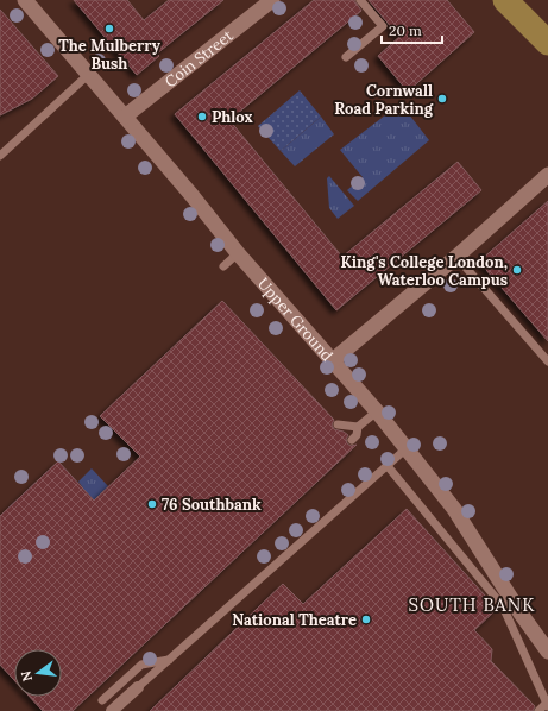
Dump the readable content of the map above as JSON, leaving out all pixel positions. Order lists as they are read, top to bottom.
{
  "streets": {
    "street": ["Coin Street", "Upper Ground"]
  },
  "crossings": [
    ["Coin Street", "Upper Ground"]
  ],
  "districts": ["SOUTH BANK"],
  "places": [
    "The Mulberry Bush",
    "Cornwall Road Parking",
    "Phlox",
    "King's College London, Waterloo Campus",
    "76 Southbank",
    "National Theatre"
  ],
  "scale_bar": "20 m",
  "north": "left"
}
